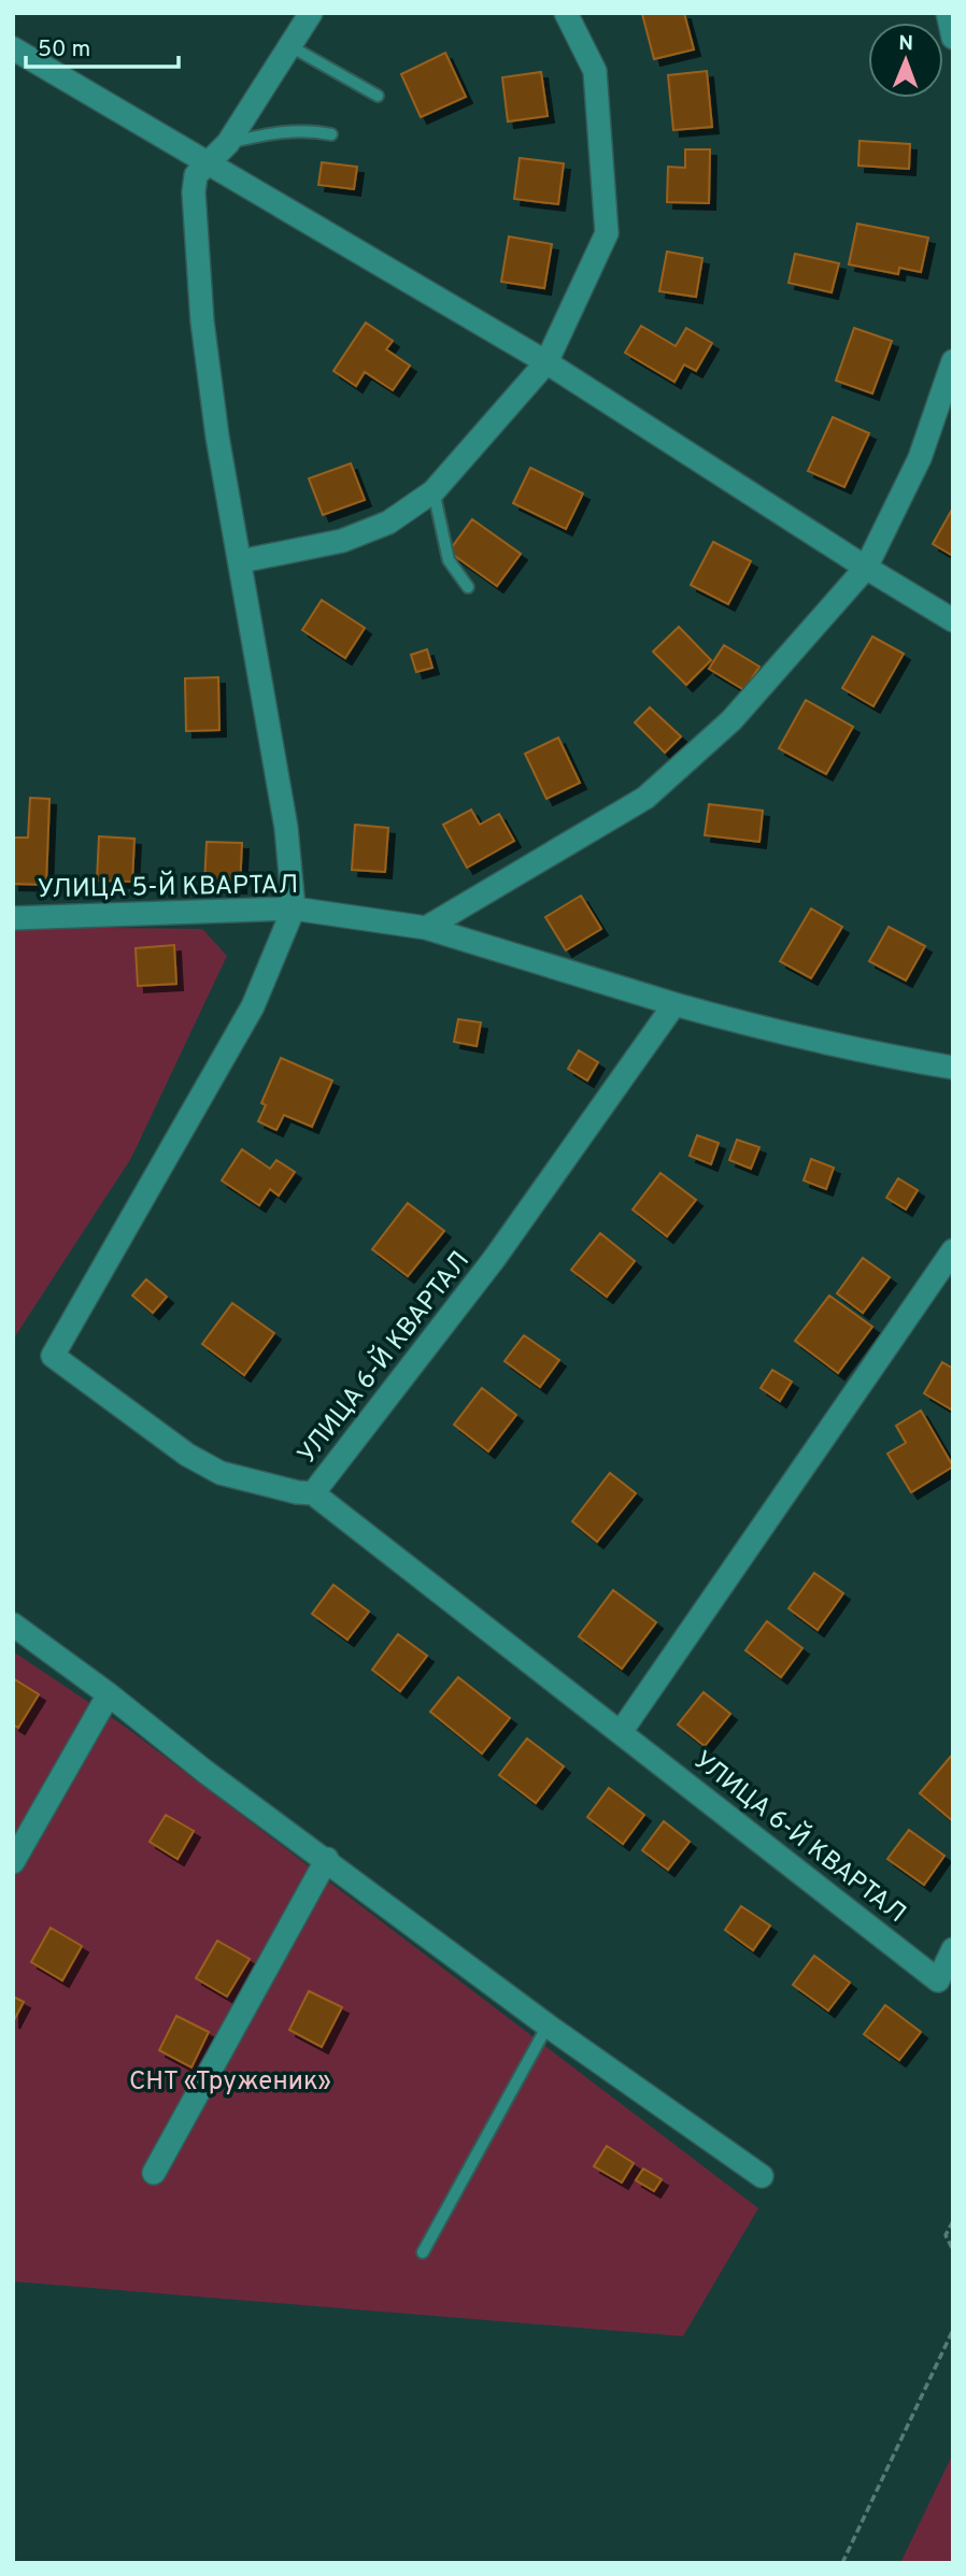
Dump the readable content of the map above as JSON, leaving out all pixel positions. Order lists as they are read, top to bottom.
{
  "streets": {
    "street": ["УЛИЦА 5-Й КВАРТАЛ", "УЛИЦА 6-Й КВАРТАЛ"]
  },
  "parks": ["СНТ «Труженик»"],
  "scale_bar": "50 m",
  "north": "top"
}
